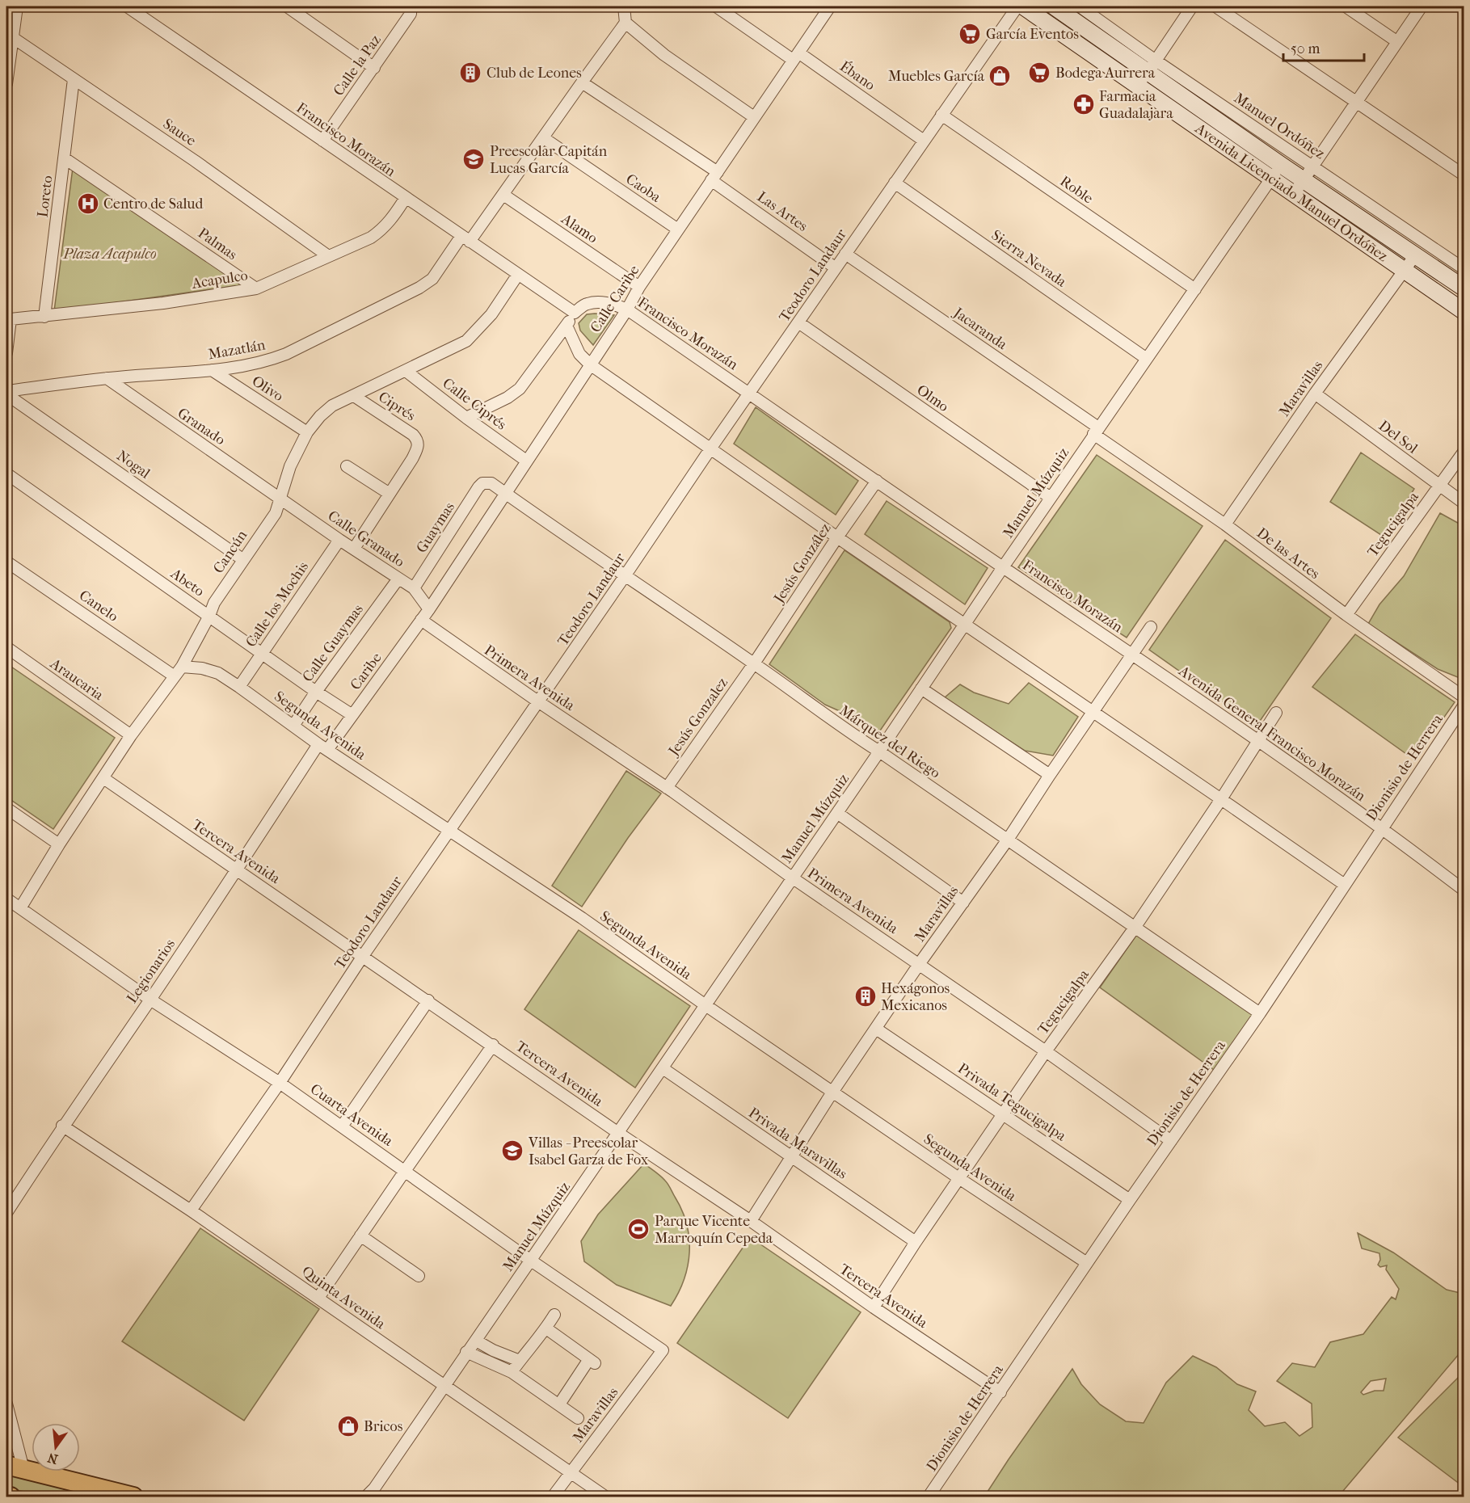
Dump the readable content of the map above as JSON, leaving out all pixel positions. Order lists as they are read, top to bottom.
{
  "streets": {
    "main road": ["Avenida Licenciado Manuel Ordóñez"],
    "street": [
      "Calle la Paz",
      "Ébano",
      "Manuel Ordóñez",
      "Sauce",
      "Francisco Morazán",
      "Caoba",
      "Roble",
      "Loreto",
      "Las Artes",
      "Alamo",
      "Palmas",
      "Sierra Nevada",
      "Teodoro Landaur",
      "Acapulco",
      "Calle Caribe",
      "Jacaranda",
      "Mazatlán",
      "Olivo",
      "Maravillas",
      "Olmo",
      "Calle Ciprés",
      "Ciprés",
      "Granado",
      "Del Sol",
      "Nogal",
      "Manuel Múzquiz",
      "Tegucigalpa",
      "Guaymas",
      "Calle Granado",
      "Cancún",
      "De las Artes",
      "Jesús González",
      "Abeto",
      "Calle los Mochis",
      "Canelo",
      "Calle Guaymas",
      "Caribe",
      "Primera Avenida",
      "Araucaria",
      "Jesús Gonzalez",
      "Segunda Avenida",
      "Avenida General Francisco Morazán",
      "Márquez del Riego",
      "Dionisio de Herrera",
      "Tercera Avenida",
      "Legionarios",
      "Privada Tegucigalpa",
      "Cuarta Avenida",
      "Privada Maravillas",
      "Quinta Avenida"
    ]
  },
  "crossings": [
    ["Calle la Paz", "Francisco Morazán"],
    ["Ébano", "Teodoro Landaur"],
    ["Ébano", "Calle Caribe"],
    ["Manuel Ordóñez", "Avenida Licenciado Manuel Ordóñez"],
    ["Sauce", "Loreto"],
    ["Sauce", "Acapulco"],
    ["Francisco Morazán", "Teodoro Landaur"],
    ["Francisco Morazán", "Acapulco"],
    ["Francisco Morazán", "Calle Caribe"],
    ["Francisco Morazán", "Mazatlán"],
    ["Francisco Morazán", "Maravillas"],
    ["Francisco Morazán", "Manuel Múzquiz"],
    ["Francisco Morazán", "Cancún"],
    ["Francisco Morazán", "Jesús González"],
    ["Francisco Morazán", "Avenida General Francisco Morazán"],
    ["Caoba", "Calle Caribe"],
    ["Caoba", "Mazatlán"],
    ["Roble", "Teodoro Landaur"],
    ["Roble", "Manuel Múzquiz"],
    ["Avenida Licenciado Manuel Ordóñez", "Maravillas"],
    ["Avenida Licenciado Manuel Ordóñez", "Manuel Múzquiz"],
    ["Loreto", "Palmas"],
    ["Loreto", "Acapulco"],
    ["Las Artes", "Teodoro Landaur"],
    ["Las Artes", "Calle Caribe"],
    ["Las Artes", "Mazatlán"],
    ["Alamo", "Calle Caribe"],
    ["Alamo", "Mazatlán"],
    ["Palmas", "Acapulco"],
    ["Sierra Nevada", "Teodoro Landaur"],
    ["Sierra Nevada", "Manuel Múzquiz"],
    ["Teodoro Landaur", "Jacaranda"],
    ["Teodoro Landaur", "Olmo"],
    ["Teodoro Landaur", "Primera Avenida"],
    ["Teodoro Landaur", "Segunda Avenida"],
    ["Teodoro Landaur", "Márquez del Riego"],
    ["Teodoro Landaur", "Tercera Avenida"],
    ["Teodoro Landaur", "Cuarta Avenida"],
    ["Teodoro Landaur", "Quinta Avenida"],
    ["Calle Caribe", "Calle Ciprés"],
    ["Calle Caribe", "Calle Granado"],
    ["Calle Caribe", "Caribe"],
    ["Calle Caribe", "Márquez del Riego"],
    ["Jacaranda", "Manuel Múzquiz"],
    ["Jacaranda", "De las Artes"],
    ["Mazatlán", "Olivo"],
    ["Mazatlán", "Granado"],
    ["Mazatlán", "Nogal"],
    ["Olivo", "Cancún"],
    ["Maravillas", "Del Sol"],
    ["Maravillas", "De las Artes"],
    ["Maravillas", "Primera Avenida"],
    ["Maravillas", "Segunda Avenida"],
    ["Maravillas", "Avenida General Francisco Morazán"],
    ["Maravillas", "Márquez del Riego"],
    ["Maravillas", "Tercera Avenida"],
    ["Maravillas", "Privada Tegucigalpa"],
    ["Maravillas", "Cuarta Avenida"],
    ["Maravillas", "Privada Maravillas"],
    ["Maravillas", "Quinta Avenida"],
    ["Olmo", "Manuel Múzquiz"],
    ["Calle Ciprés", "Cancún"],
    ["Ciprés", "Cancún"],
    ["Granado", "Calle Granado"],
    ["Granado", "Cancún"],
    ["Del Sol", "Tegucigalpa"],
    ["Nogal", "Cancún"],
    ["Manuel Múzquiz", "De las Artes"],
    ["Manuel Múzquiz", "Primera Avenida"],
    ["Manuel Múzquiz", "Segunda Avenida"],
    ["Manuel Múzquiz", "Márquez del Riego"],
    ["Manuel Múzquiz", "Tercera Avenida"],
    ["Manuel Múzquiz", "Cuarta Avenida"],
    ["Manuel Múzquiz", "Privada Maravillas"],
    ["Manuel Múzquiz", "Quinta Avenida"],
    ["Tegucigalpa", "De las Artes"],
    ["Tegucigalpa", "Primera Avenida"],
    ["Tegucigalpa", "Segunda Avenida"],
    ["Tegucigalpa", "Avenida General Francisco Morazán"],
    ["Tegucigalpa", "Márquez del Riego"],
    ["Tegucigalpa", "Tercera Avenida"],
    ["Tegucigalpa", "Privada Tegucigalpa"],
    ["Tegucigalpa", "Privada Maravillas"],
    ["Guaymas", "Calle Granado"],
    ["Guaymas", "Márquez del Riego"],
    ["Calle Granado", "Cancún"],
    ["Calle Granado", "Calle los Mochis"],
    ["Calle Granado", "Calle Guaymas"],
    ["Calle Granado", "Caribe"],
    ["Cancún", "Abeto"],
    ["Cancún", "Canelo"],
    ["Cancún", "Araucaria"],
    ["Cancún", "Segunda Avenida"],
    ["Cancún", "Tercera Avenida"],
    ["Cancún", "Cuarta Avenida"],
    ["Jesús González", "Jesús Gonzalez"],
    ["Jesús González", "Márquez del Riego"],
    ["Abeto", "Calle los Mochis"],
    ["Abeto", "Calle Guaymas"],
    ["Abeto", "Caribe"],
    ["Calle los Mochis", "Segunda Avenida"],
    ["Calle Guaymas", "Segunda Avenida"],
    ["Caribe", "Primera Avenida"],
    ["Caribe", "Segunda Avenida"],
    ["Caribe", "Legionarios"],
    ["Primera Avenida", "Jesús Gonzalez"],
    ["Primera Avenida", "Dionisio de Herrera"],
    ["Jesús Gonzalez", "Márquez del Riego"],
    ["Segunda Avenida", "Dionisio de Herrera"],
    ["Segunda Avenida", "Legionarios"],
    ["Avenida General Francisco Morazán", "Dionisio de Herrera"],
    ["Márquez del Riego", "Dionisio de Herrera"],
    ["Dionisio de Herrera", "Tercera Avenida"],
    ["Dionisio de Herrera", "Privada Tegucigalpa"],
    ["Tercera Avenida", "Legionarios"],
    ["Legionarios", "Cuarta Avenida"],
    ["Legionarios", "Quinta Avenida"]
  ],
  "parks": ["Plaza Acapulco"],
  "places": {
    "supermarket": ["García Eventos", "Bodega Aurrera"],
    "building": ["Club de Leones", "Hexágonos Mexicanos"],
    "shop": ["Muebles García", "Bricos"],
    "pharmacy": ["Farmacia Guadalajara"],
    "school or university": ["Preescolar Capitán Lucas García", "Villas - Preescolar Isabel Garza de Fox"],
    "hospital": ["Centro de Salud"],
    "sports": ["Parque Vicente Marroquín Cepeda"]
  },
  "scale_bar": "50 m",
  "north": "bottom"
}
